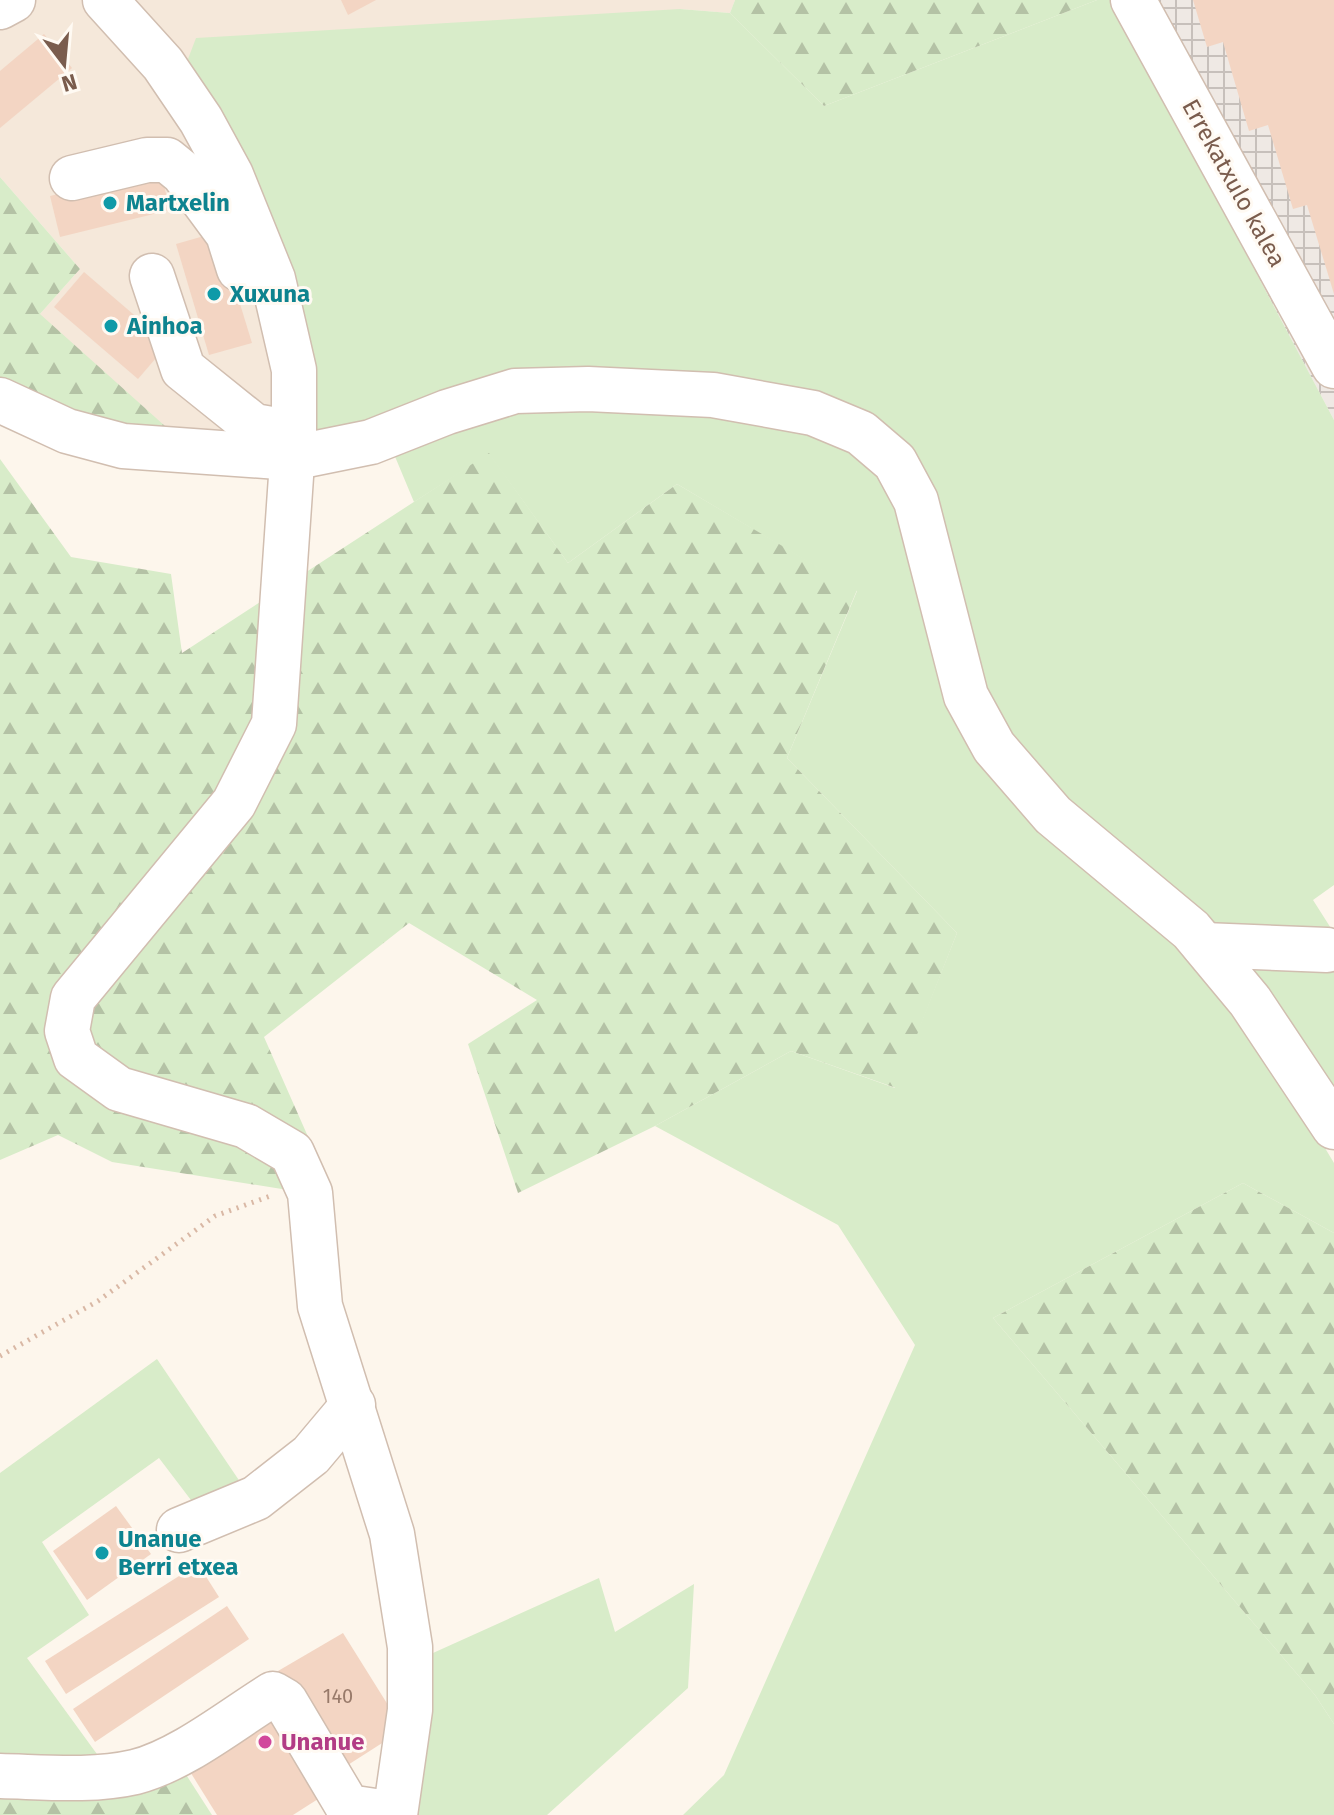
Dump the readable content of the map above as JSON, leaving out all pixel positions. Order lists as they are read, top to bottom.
{
  "streets": {
    "street": ["Errekatxulo kalea"]
  },
  "places": [
    "Martxelin",
    "Xuxuna",
    "Ainhoa",
    "Unanue Berri etxea",
    "Unanue"
  ],
  "house_numbers": ["140"],
  "north": "bottom"
}
